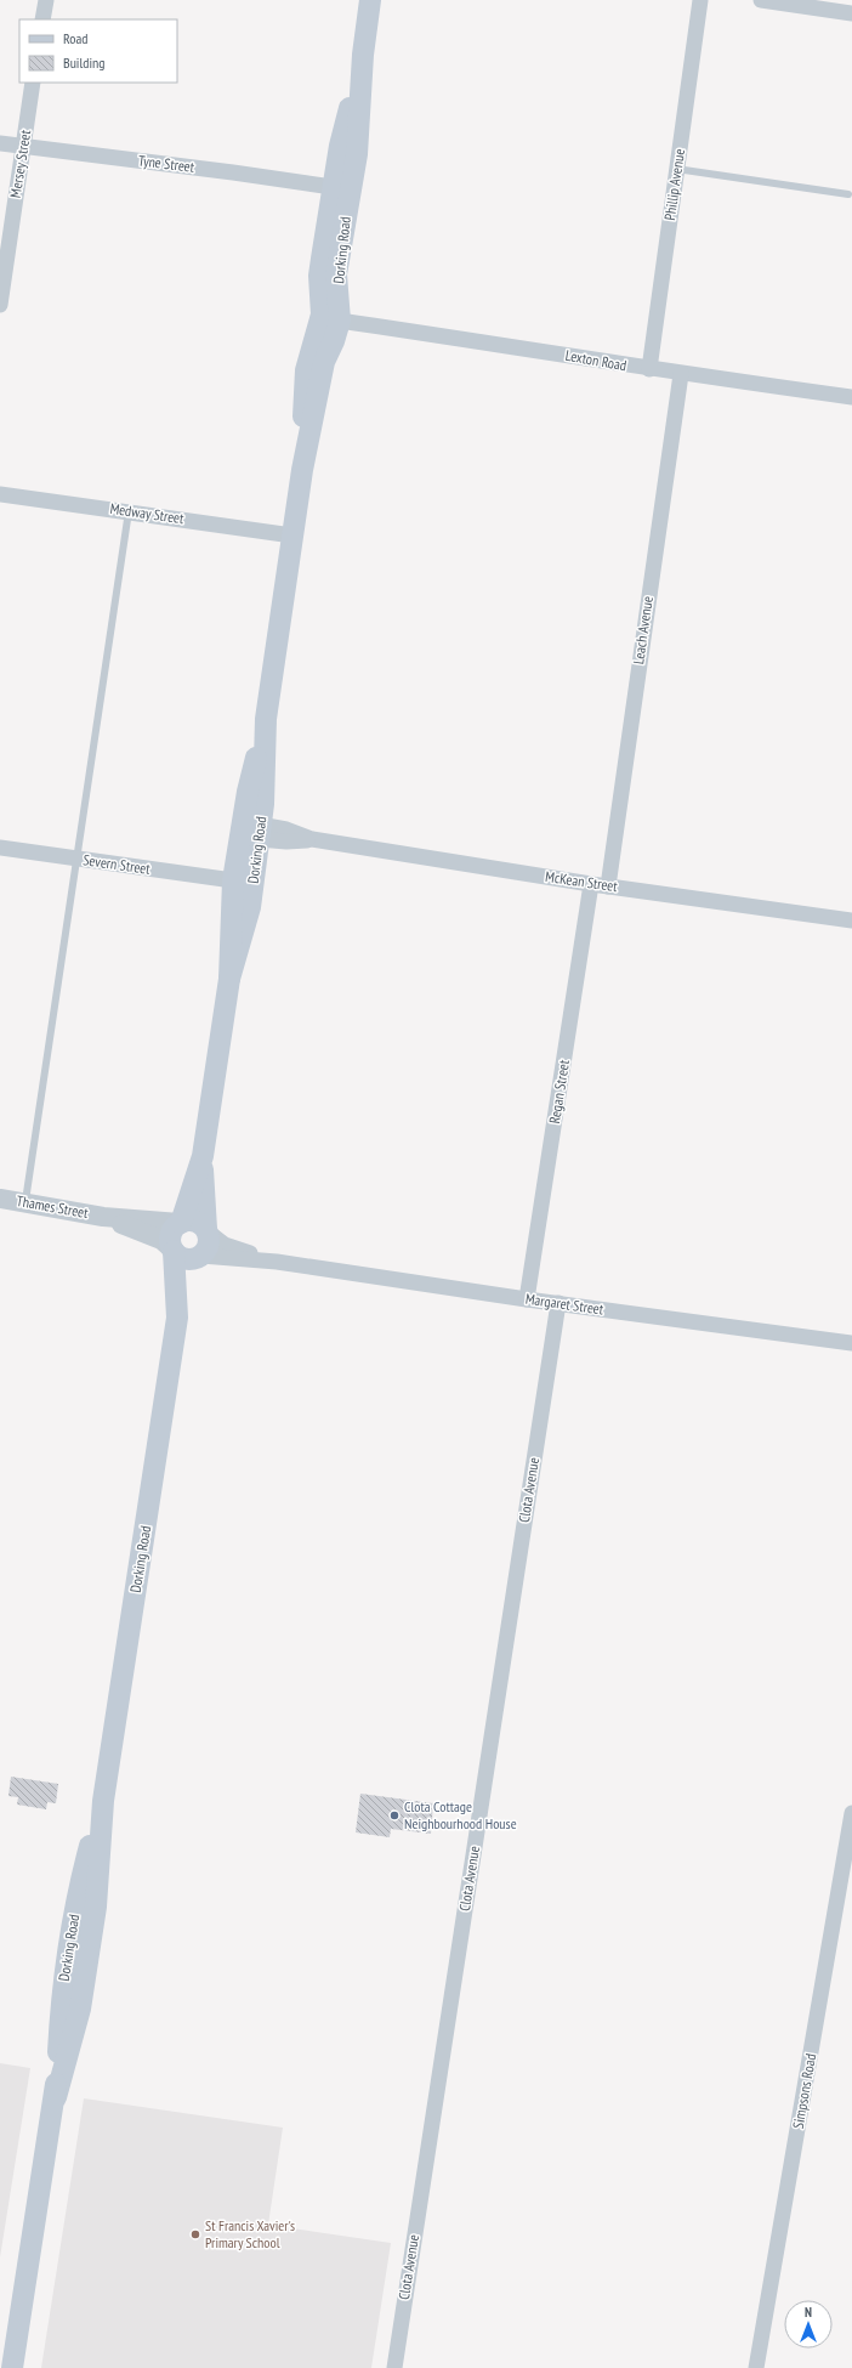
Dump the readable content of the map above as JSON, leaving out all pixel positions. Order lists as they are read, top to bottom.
{
  "streets": {
    "main road": ["Dorking Road"],
    "street": [
      "Mersey Street",
      "Tyne Street",
      "Phillip Avenue",
      "Lexton Road",
      "Medway Street",
      "Leach Avenue",
      "Severn Street",
      "McKean Street",
      "Regan Street",
      "Thames Street",
      "Margaret Street",
      "Clota Avenue",
      "Simpsons Road"
    ]
  },
  "crossings": [
    ["Mersey Street", "Tyne Street"],
    ["Tyne Street", "Dorking Road"],
    ["Phillip Avenue", "Lexton Road"],
    ["Dorking Road", "Lexton Road"],
    ["Dorking Road", "Medway Street"],
    ["Dorking Road", "Severn Street"],
    ["Dorking Road", "McKean Street"],
    ["Dorking Road", "Thames Street"],
    ["Dorking Road", "Margaret Street"],
    ["Lexton Road", "Leach Avenue"],
    ["Leach Avenue", "McKean Street"],
    ["McKean Street", "Regan Street"],
    ["Regan Street", "Margaret Street"],
    ["Thames Street", "Margaret Street"],
    ["Margaret Street", "Clota Avenue"]
  ],
  "places": ["Clota Cottage Neighbourhood House", "St Francis Xavier's Primary School"],
  "legend": ["Road", "Building"],
  "north": "top"
}
